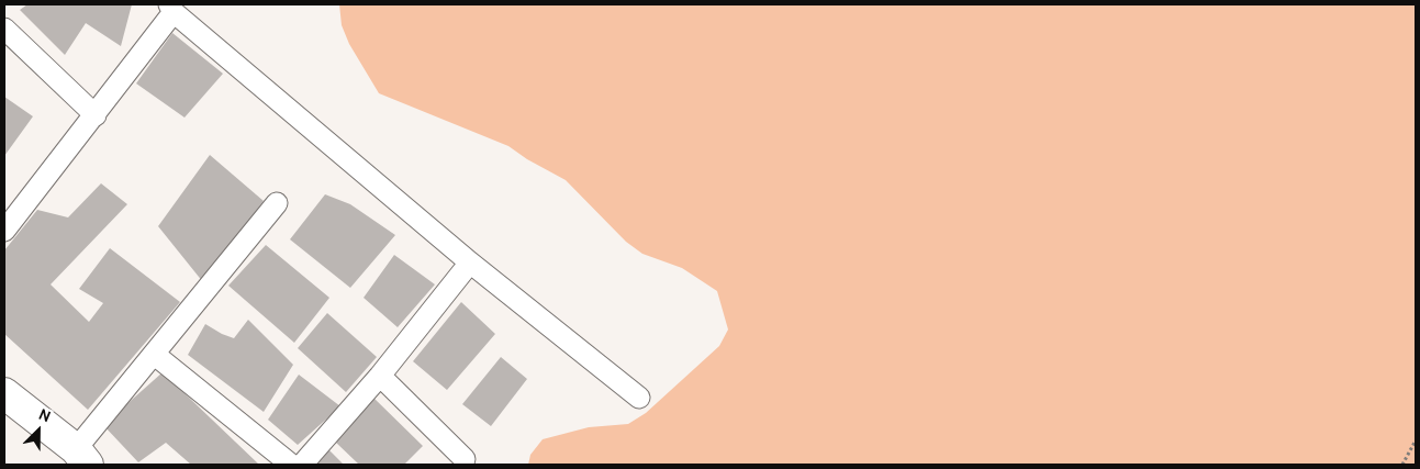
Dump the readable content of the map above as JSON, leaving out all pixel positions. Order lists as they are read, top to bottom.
{
  "north": "top right"
}
